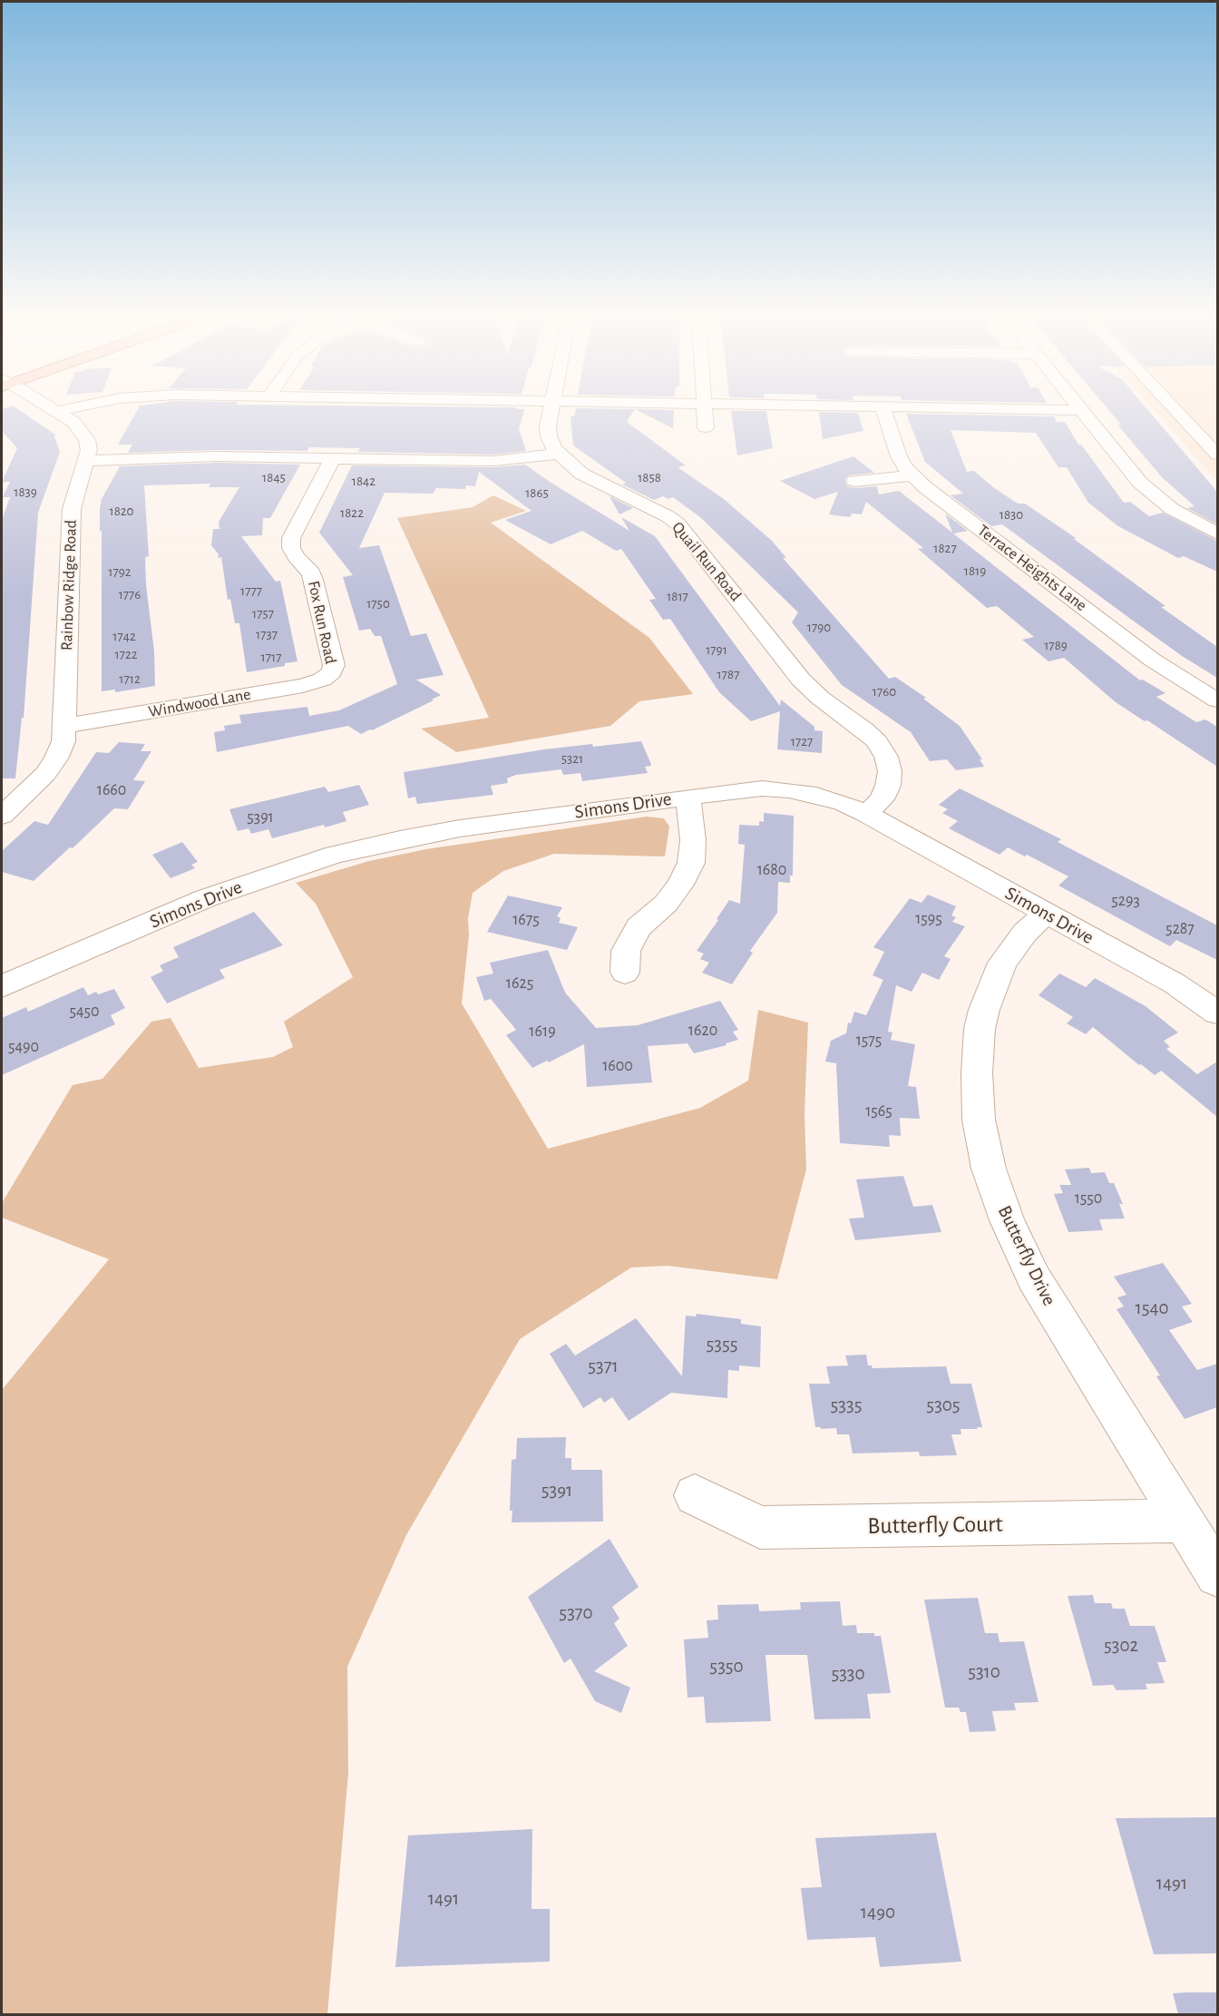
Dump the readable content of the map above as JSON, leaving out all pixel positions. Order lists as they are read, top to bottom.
{
  "streets": {
    "street": [
      "Quail Run Road",
      "Terrace Heights Lane",
      "Rainbow Ridge Road",
      "Fox Run Road",
      "Windwood Lane",
      "Simons Drive",
      "Butterfly Drive",
      "Butterfly Court"
    ]
  },
  "crossings": [
    ["Quail Run Road", "Simons Drive"],
    ["Rainbow Ridge Road", "Windwood Lane"],
    ["Fox Run Road", "Windwood Lane"],
    ["Simons Drive", "Butterfly Drive"],
    ["Butterfly Drive", "Butterfly Court"]
  ],
  "house_numbers": [
    "1845",
    "1858",
    "1842",
    "1839",
    "1865",
    "1820",
    "1822",
    "1830",
    "1827",
    "1819",
    "1792",
    "1777",
    "1776",
    "1817",
    "1750",
    "1757",
    "1790",
    "1737",
    "1742",
    "1789",
    "1791",
    "1722",
    "1717",
    "1787",
    "1712",
    "1760",
    "1727",
    "5321",
    "1660",
    "5391",
    "1680",
    "5293",
    "1595",
    "1675",
    "5287",
    "1625",
    "5450",
    "1620",
    "1619",
    "1575",
    "5490",
    "1600",
    "1565",
    "1550",
    "1540",
    "5355",
    "5371",
    "5335",
    "5305",
    "5391",
    "5370",
    "5302",
    "5350",
    "5310",
    "5330",
    "1491",
    "1491",
    "1490"
  ]
}
